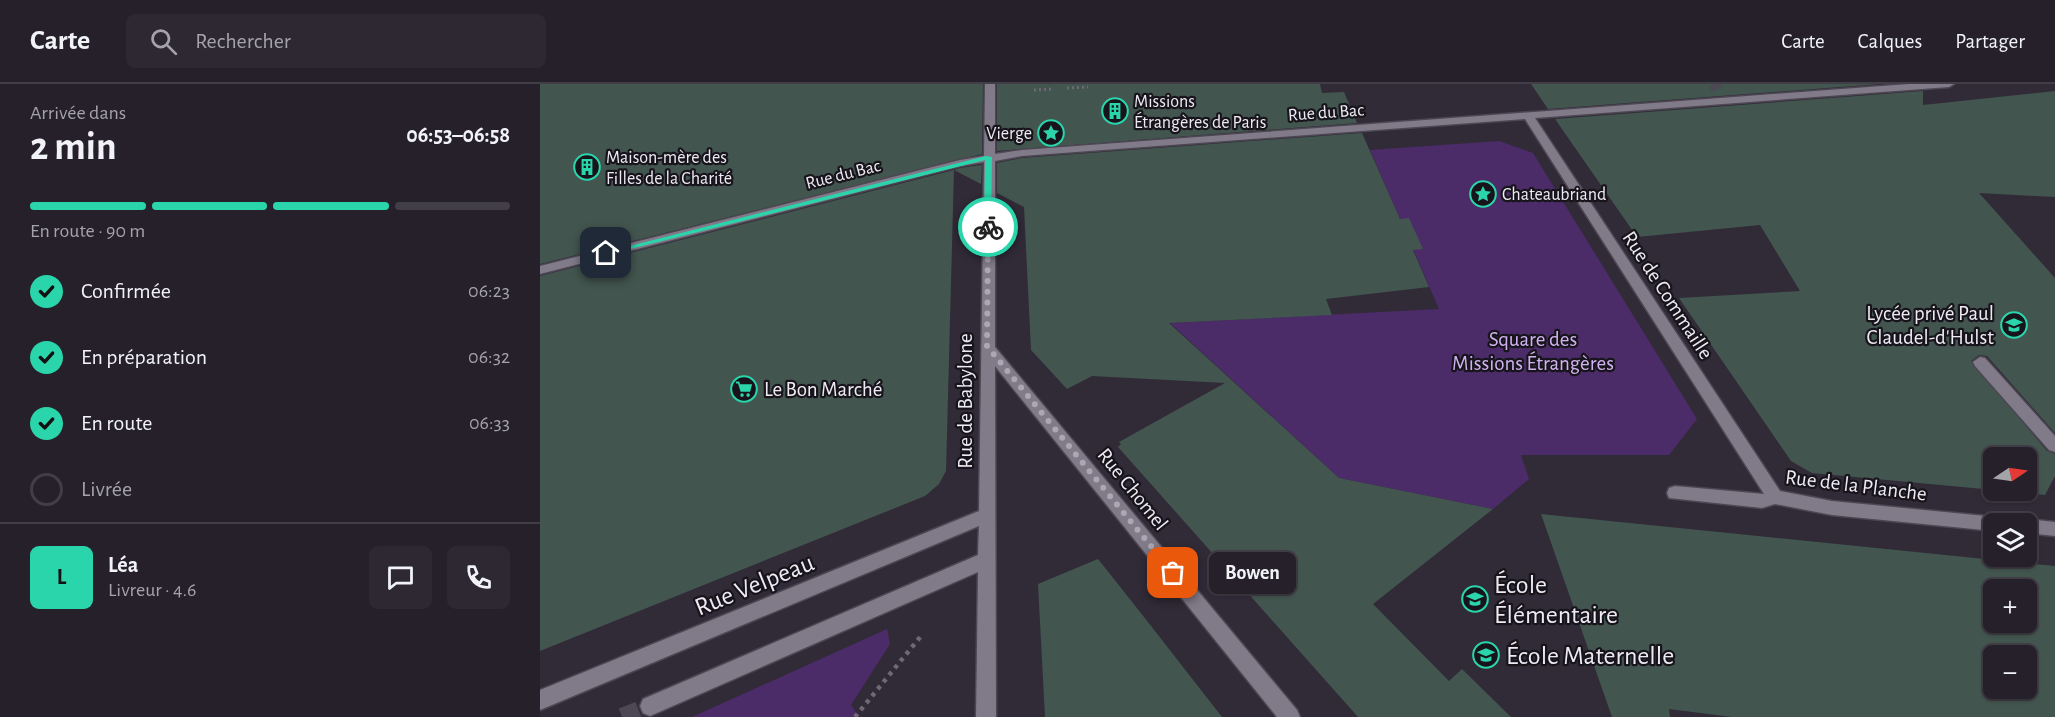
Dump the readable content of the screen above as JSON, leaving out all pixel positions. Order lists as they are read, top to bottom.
{
  "streets": {
    "street": [
      "Rue du Bac",
      "Rue de Commaille",
      "Rue de Babylone",
      "Rue de la Planche",
      "Rue Chomel",
      "Rue Velpeau"
    ]
  },
  "crossings": [
    ["Rue du Bac", "Rue de Commaille"],
    ["Rue du Bac", "Rue de Babylone"],
    ["Rue de Commaille", "Rue de la Planche"],
    ["Rue de Babylone", "Rue Chomel"],
    ["Rue de Babylone", "Rue Velpeau"]
  ],
  "parks": ["Square des Missions Étrangères"],
  "places": {
    "building": ["Missions Étrangères de Paris", "Maison-mère des Filles de la Charité"],
    "place": ["Vierge", "Chateaubriand"],
    "school or university": ["Lycée privé Paul Claudel-d'Hulst", "École Élémentaire", "École Maternelle"],
    "supermarket": ["Le Bon Marché"],
    "other": ["Bowen"]
  },
  "north": "right",
  "page": {
    "header": "Carte",
    "search": "Rechercher",
    "nav": ["Carte", "Calques", "Partager"],
    "heading": ["2 min", "Arrivée dans", "06:53–06:58"],
    "panel": ["Léa", "Livreur · 4.6"],
    "bar": "En route · 90 m",
    "list": [
      ["Confirmée", "06:23"],
      ["En préparation", "06:32"],
      ["En route", "06:33"],
      "Livrée"
    ],
    "map_buttons": ["+", "−"],
    "round": "L",
    "bubble": "Bowen"
  }
}
